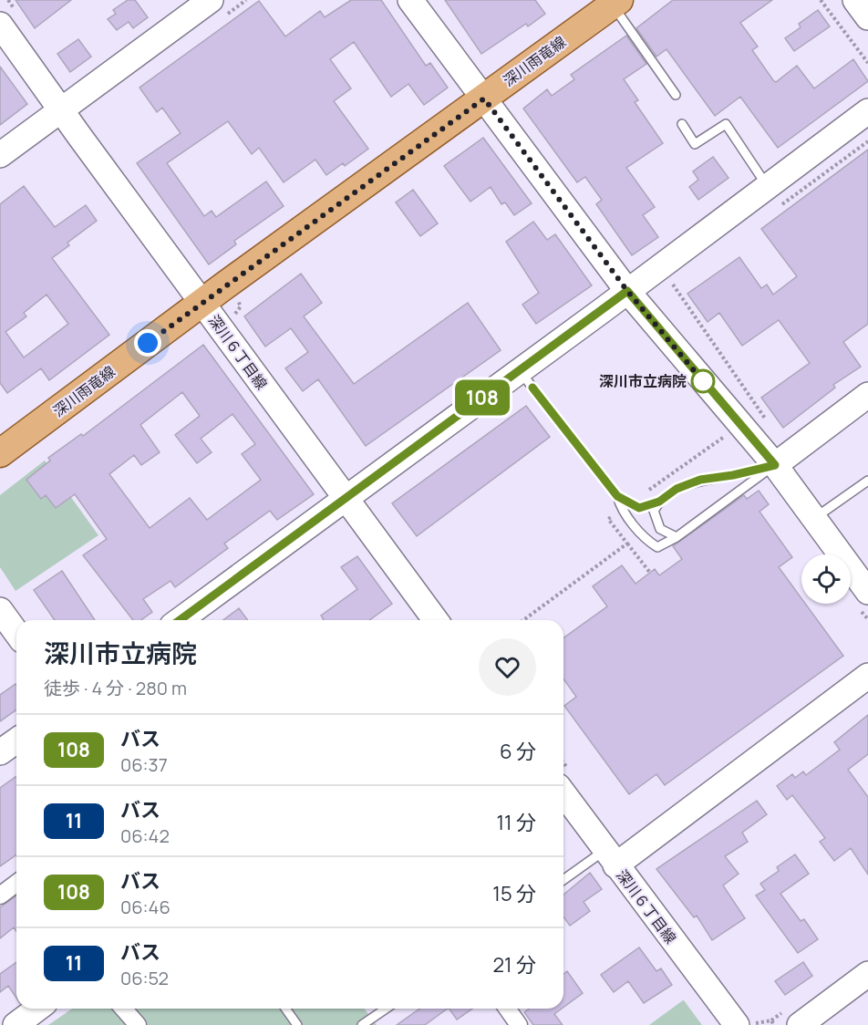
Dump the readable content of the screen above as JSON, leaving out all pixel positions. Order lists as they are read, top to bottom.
{
  "streets": {
    "main road": ["深川雨竜線"],
    "street": ["深川６丁目線"]
  },
  "crossings": [
    ["深川雨竜線", "深川６丁目線"]
  ],
  "places": ["深川市立病院"],
  "lines": ["bus line 108"],
  "page": {
    "on_map": "108",
    "heading": ["深川市立病院", "徒歩 · 4 分 · 280 m"],
    "list": [
      {
        "mark": "108",
        "name": "バス",
        "note": "06:37",
        "value": "6 分"
      },
      {
        "mark": "11",
        "name": "バス",
        "note": "06:42",
        "value": "11 分"
      },
      {
        "mark": "108",
        "name": "バス",
        "note": "06:46",
        "value": "15 分"
      },
      {
        "mark": "11",
        "name": "バス",
        "note": "06:52",
        "value": "21 分"
      }
    ]
  }
}
